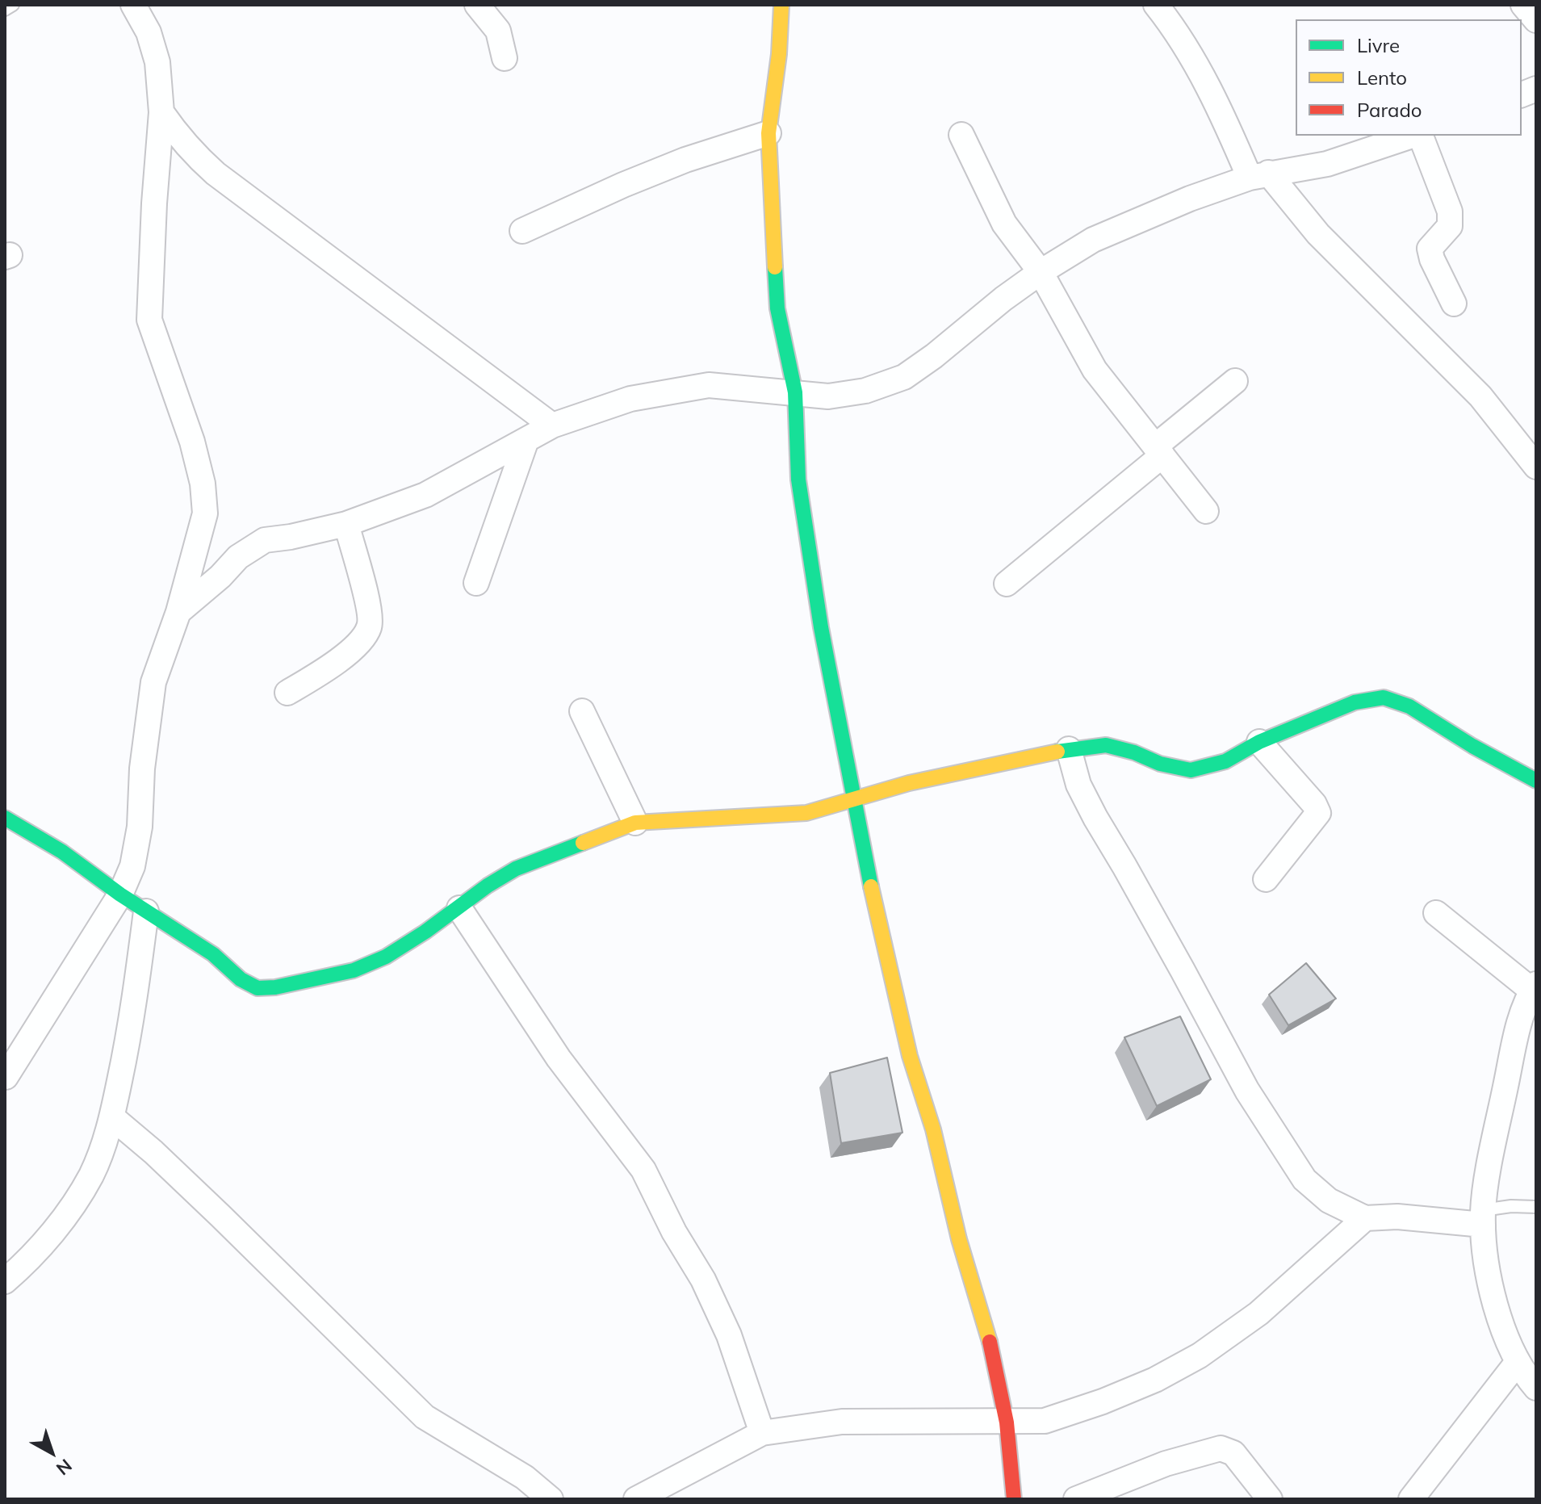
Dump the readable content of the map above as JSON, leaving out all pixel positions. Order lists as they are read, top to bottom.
{
  "legend": ["Livre", "Lento", "Parado"],
  "north": "bottom right"
}
